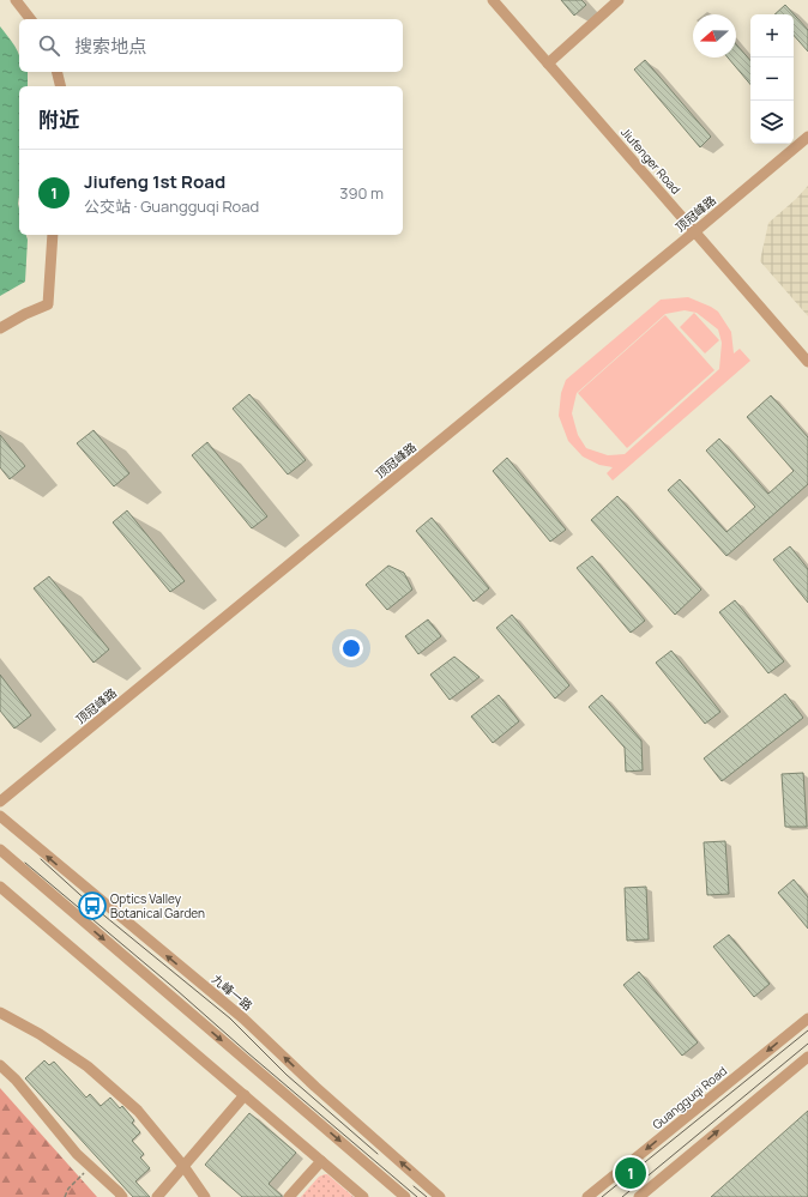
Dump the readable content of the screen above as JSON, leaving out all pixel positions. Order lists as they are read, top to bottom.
{
  "streets": {
    "street": [
      "Jiufenger Road",
      "顶冠峰路",
      "九峰一路",
      "Guangguqi Road"
    ]
  },
  "crossings": [
    ["Jiufenger Road", "顶冠峰路"]
  ],
  "places": {
    "bus stop": ["Optics Valley Botanical Garden"]
  },
  "north": "left",
  "page": {
    "map_buttons": ["+", "−"],
    "search": "搜索地点",
    "heading": "附近",
    "list": [
      {
        "mark": "1",
        "name": "Jiufeng 1st Road",
        "note": "公交站 · Guangguqi Road",
        "value": "390 m"
      }
    ],
    "pins": "1"
  }
}
